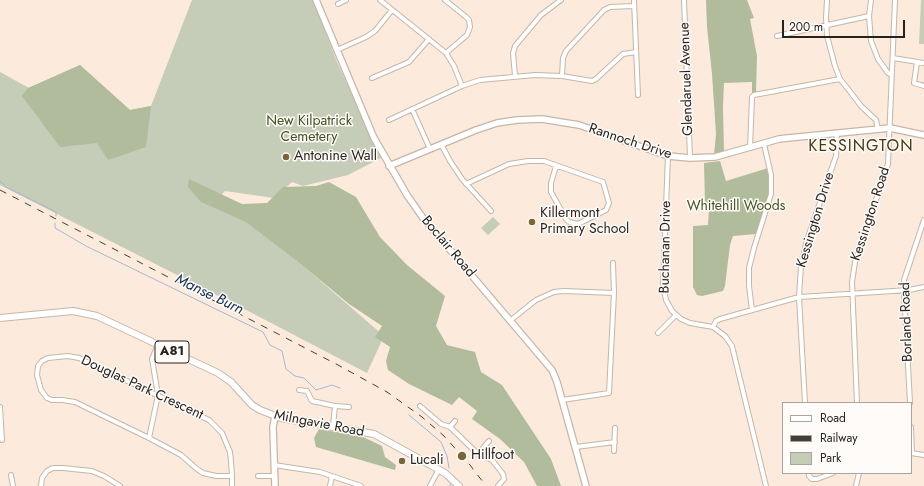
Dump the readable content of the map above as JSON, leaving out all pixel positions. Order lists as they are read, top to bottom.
{
  "streets": {
    "main road": ["A81", "Milngavie Road"],
    "street": [
      "Glendaruel Avenue",
      "Rannoch Drive",
      "Kessington Road",
      "Kessington Drive",
      "Boclair Road",
      "Buchanan Drive",
      "Borland Road",
      "Douglas Park Crescent"
    ]
  },
  "crossings": [
    ["Glendaruel Avenue", "Rannoch Drive"],
    ["Rannoch Drive", "Kessington Road"],
    ["Rannoch Drive", "Kessington Drive"],
    ["Rannoch Drive", "Boclair Road"],
    ["Rannoch Drive", "Buchanan Drive"]
  ],
  "districts": ["KESSINGTON"],
  "water": ["Manse Burn"],
  "parks": ["New Kilpatrick Cemetery", "Whitehill Woods"],
  "places": [
    "Antonine Wall",
    "Killermont Primary School",
    "Hillfoot",
    "Lucali"
  ],
  "legend": ["Road", "Railway", "Park"],
  "scale_bar": "200 m"
}
